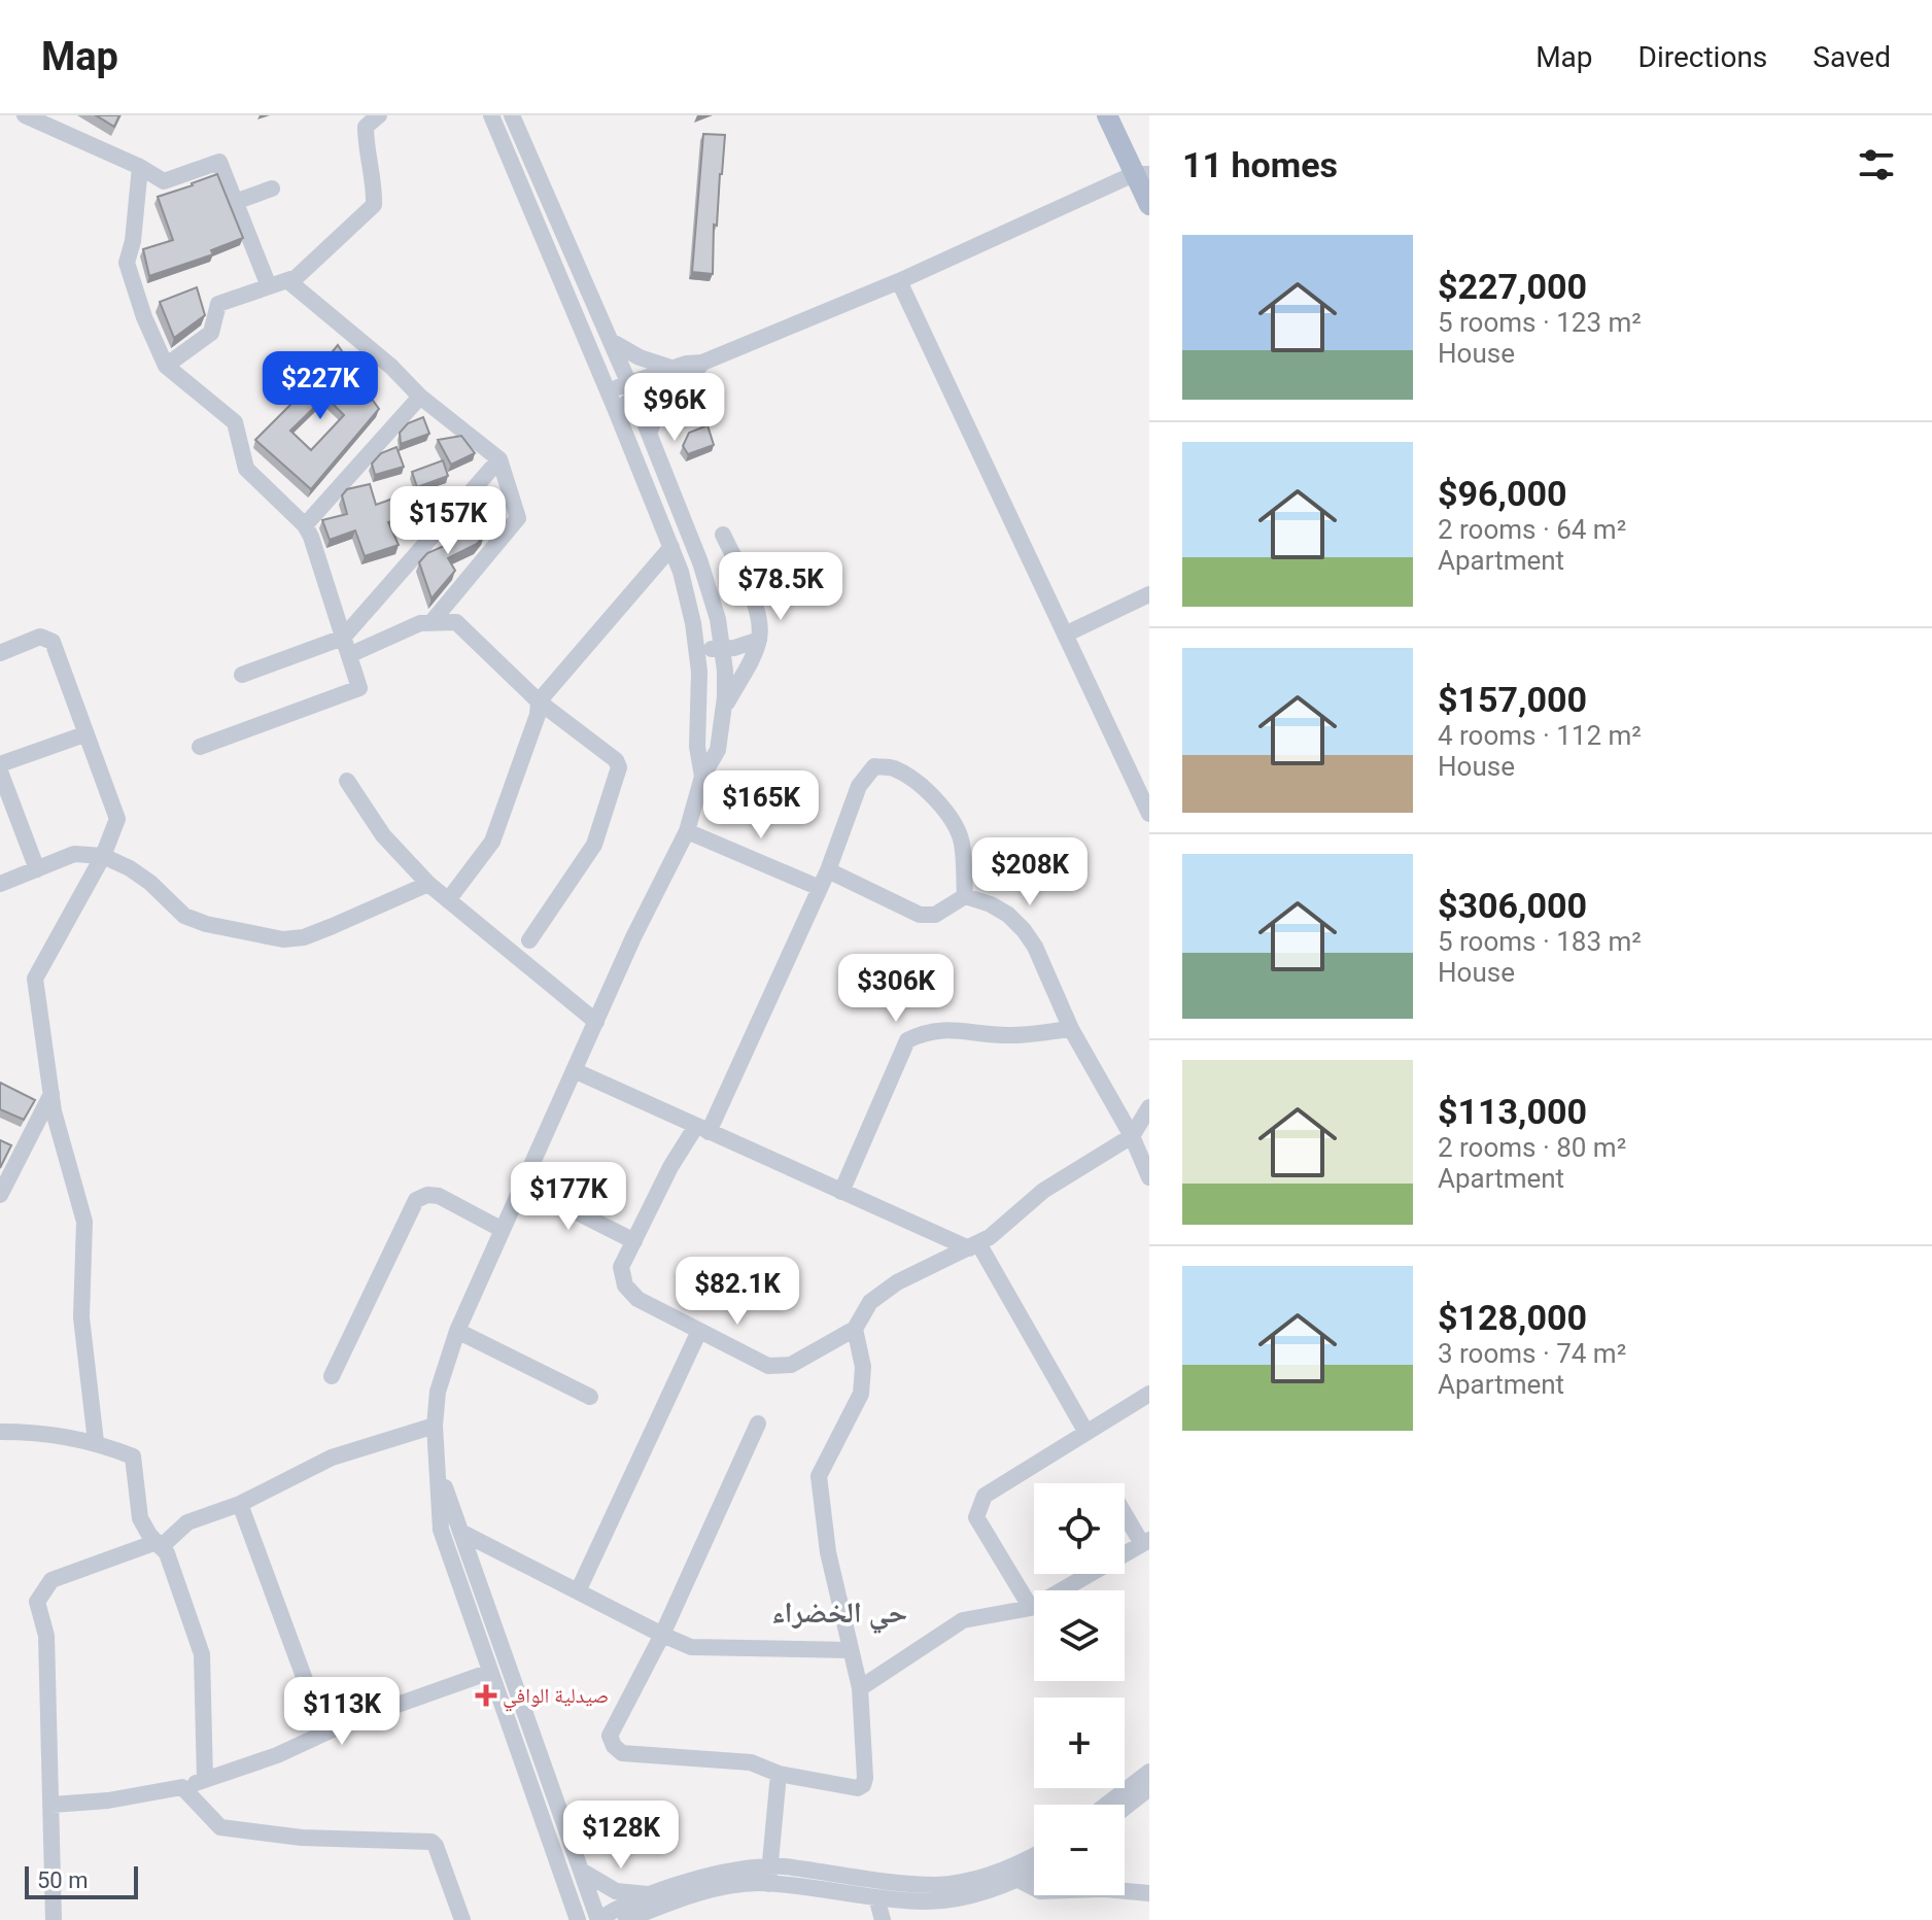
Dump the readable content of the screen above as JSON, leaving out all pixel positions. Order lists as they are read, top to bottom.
{
  "districts": ["حي الخضراء"],
  "places": {
    "health": ["صيدلية الوافي"]
  },
  "scale_bar": "50 m",
  "page": {
    "header": "Map",
    "nav": ["Map", "Directions", "Saved"],
    "heading": "11 homes",
    "list": [
      {
        "name": "$227,000",
        "note": "5 rooms · 123 m² · House"
      },
      {
        "name": "$96,000",
        "note": "2 rooms · 64 m² · Apartment"
      },
      {
        "name": "$157,000",
        "note": "4 rooms · 112 m² · House"
      },
      {
        "name": "$306,000",
        "note": "5 rooms · 183 m² · House"
      },
      {
        "name": "$113,000",
        "note": "2 rooms · 80 m² · Apartment"
      },
      {
        "name": "$128,000",
        "note": "3 rooms · 74 m² · Apartment"
      }
    ],
    "price": [
      "$227K",
      "$96K",
      "$157K",
      "$78.5K",
      "$165K",
      "$208K",
      "$306K",
      "$177K",
      "$82.1K",
      "$113K",
      "$128K"
    ],
    "map_buttons": ["+", "−"],
    "scale": "50 m"
  }
}
